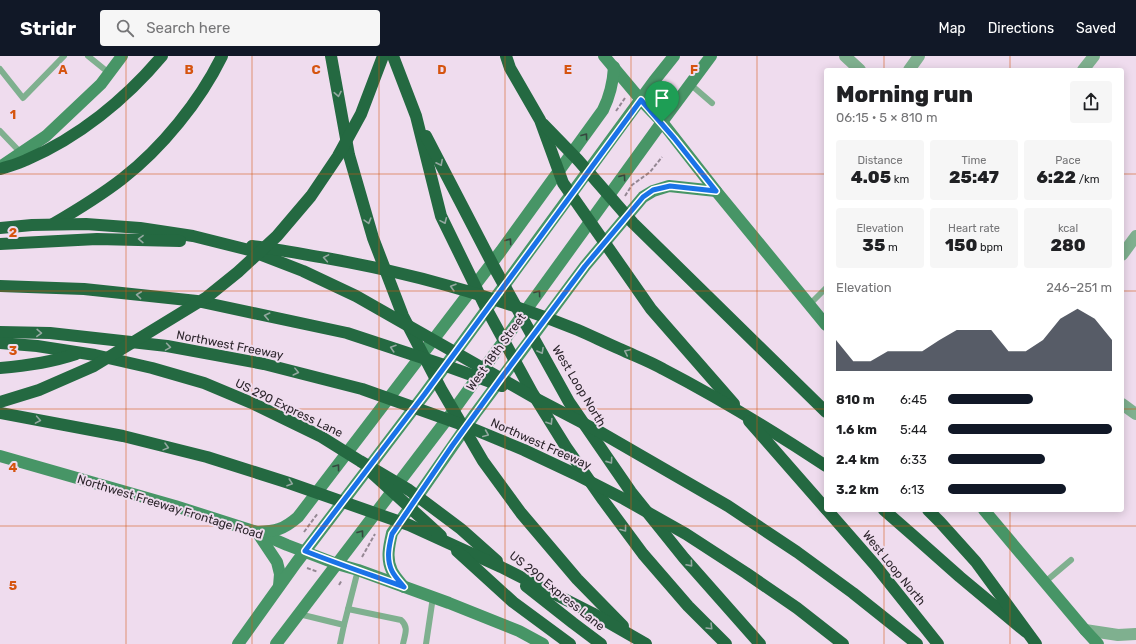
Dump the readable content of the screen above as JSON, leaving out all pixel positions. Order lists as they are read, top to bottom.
{
  "streets": {
    "highway": ["Northwest Freeway", "West Loop North", "US 290 Express Lane"],
    "main road": ["West 18th Street", "Northwest Freeway Frontage Road"]
  },
  "crossings": [
    ["West 18th Street", "Northwest Freeway Frontage Road"]
  ],
  "page": {
    "header": "Stridr",
    "search": "Search here",
    "nav": ["Map", "Directions", "Saved"],
    "heading": ["Morning run", "06:15 · 5 × 810 m"],
    "stats": [
      ["Distance", "4.05 km"],
      ["Time", "25:47"],
      ["Pace", "6:22 /km"],
      ["Elevation", "35 m"],
      ["Heart rate", "150 bpm"],
      ["kcal", "280"]
    ],
    "chart": ["Elevation", "246–251 m"],
    "list": [
      {
        "name": "810 m",
        "note": "6:45"
      },
      {
        "name": "1.6 km",
        "note": "5:44"
      },
      {
        "name": "2.4 km",
        "note": "6:33"
      },
      {
        "name": "3.2 km",
        "note": "6:13"
      }
    ]
  },
  "grid": {
    "columns": [
      "A",
      "B",
      "C",
      "D",
      "E",
      "F"
    ],
    "rows": [
      "1",
      "2",
      "3",
      "4",
      "5"
    ]
  }
}
